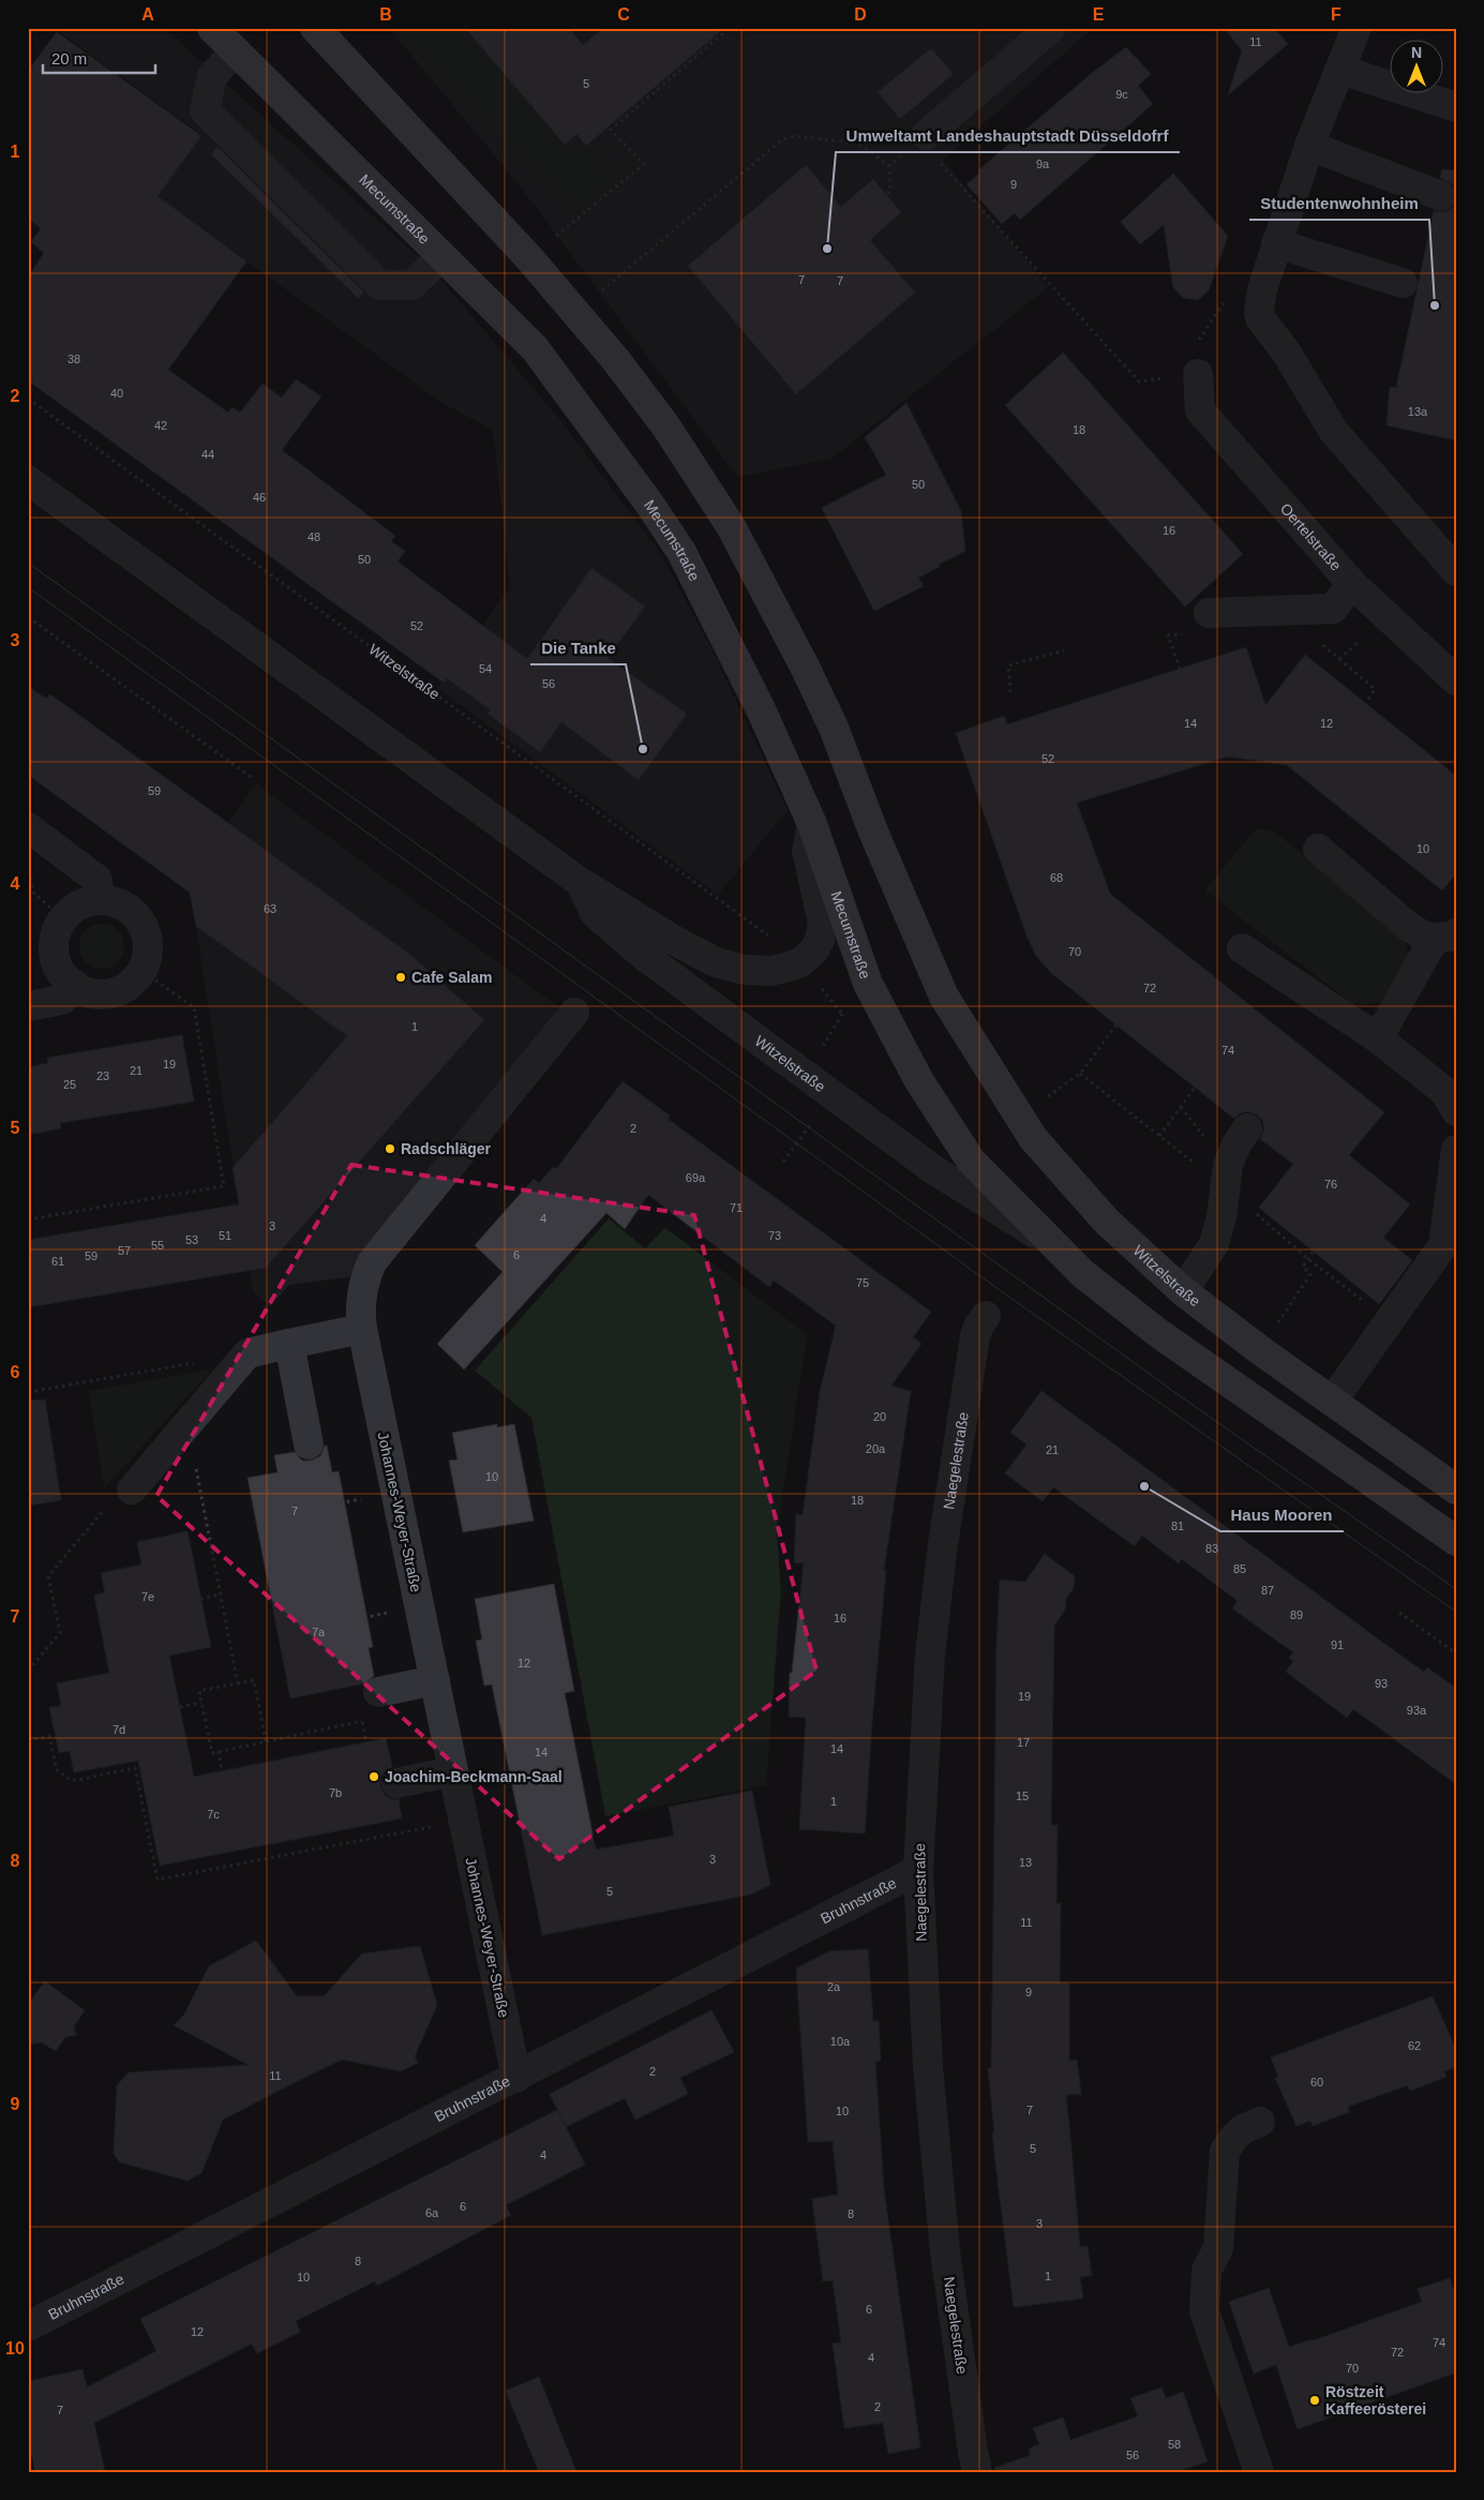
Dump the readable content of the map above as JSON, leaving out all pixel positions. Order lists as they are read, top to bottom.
{
  "streets": {
    "main road": ["Mecumstraße", "Witzelstraße"],
    "street": [
      "Oertelstraße",
      "Naegelestraße",
      "Johannes-Weyer-Straße",
      "Bruhnstraße"
    ]
  },
  "crossings": [
    ["Mecumstraße", "Witzelstraße"],
    ["Naegelestraße", "Bruhnstraße"],
    ["Johannes-Weyer-Straße", "Bruhnstraße"]
  ],
  "places": [
    "Umweltamt Landeshauptstadt Düsseldofrf",
    "Studentenwohnheim",
    "Die Tanke",
    "Cafe Salam",
    "Radschläger",
    "Haus Mooren",
    "Joachim-Beckmann-Saal",
    "Röstzeit Kaffeerösterei"
  ],
  "house_numbers": [
    "11",
    "5",
    "9c",
    "9a",
    "9",
    "7",
    "7",
    "38",
    "40",
    "13a",
    "42",
    "18",
    "44",
    "50",
    "46",
    "16",
    "48",
    "50",
    "52",
    "54",
    "56",
    "14",
    "12",
    "52",
    "59",
    "10",
    "68",
    "63",
    "70",
    "72",
    "1",
    "74",
    "19",
    "21",
    "23",
    "25",
    "2",
    "69a",
    "76",
    "71",
    "4",
    "3",
    "51",
    "73",
    "53",
    "55",
    "57",
    "6",
    "59",
    "61",
    "75",
    "20",
    "20a",
    "21",
    "10",
    "18",
    "7",
    "81",
    "83",
    "85",
    "87",
    "7e",
    "89",
    "16",
    "7a",
    "91",
    "12",
    "93",
    "19",
    "93a",
    "7d",
    "17",
    "14",
    "14",
    "7b",
    "15",
    "1",
    "7c",
    "3",
    "13",
    "5",
    "11",
    "2a",
    "9",
    "10a",
    "62",
    "2",
    "11",
    "60",
    "7",
    "10",
    "5",
    "4",
    "6",
    "6a",
    "8",
    "3",
    "8",
    "1",
    "10",
    "6",
    "12",
    "74",
    "72",
    "4",
    "70",
    "2",
    "7",
    "58",
    "56"
  ],
  "scale_bar": "20 m",
  "north": "top",
  "grid": {
    "columns": [
      "A",
      "B",
      "C",
      "D",
      "E",
      "F"
    ],
    "rows": [
      "1",
      "2",
      "3",
      "4",
      "5",
      "6",
      "7",
      "8",
      "9",
      "10"
    ]
  }
}
